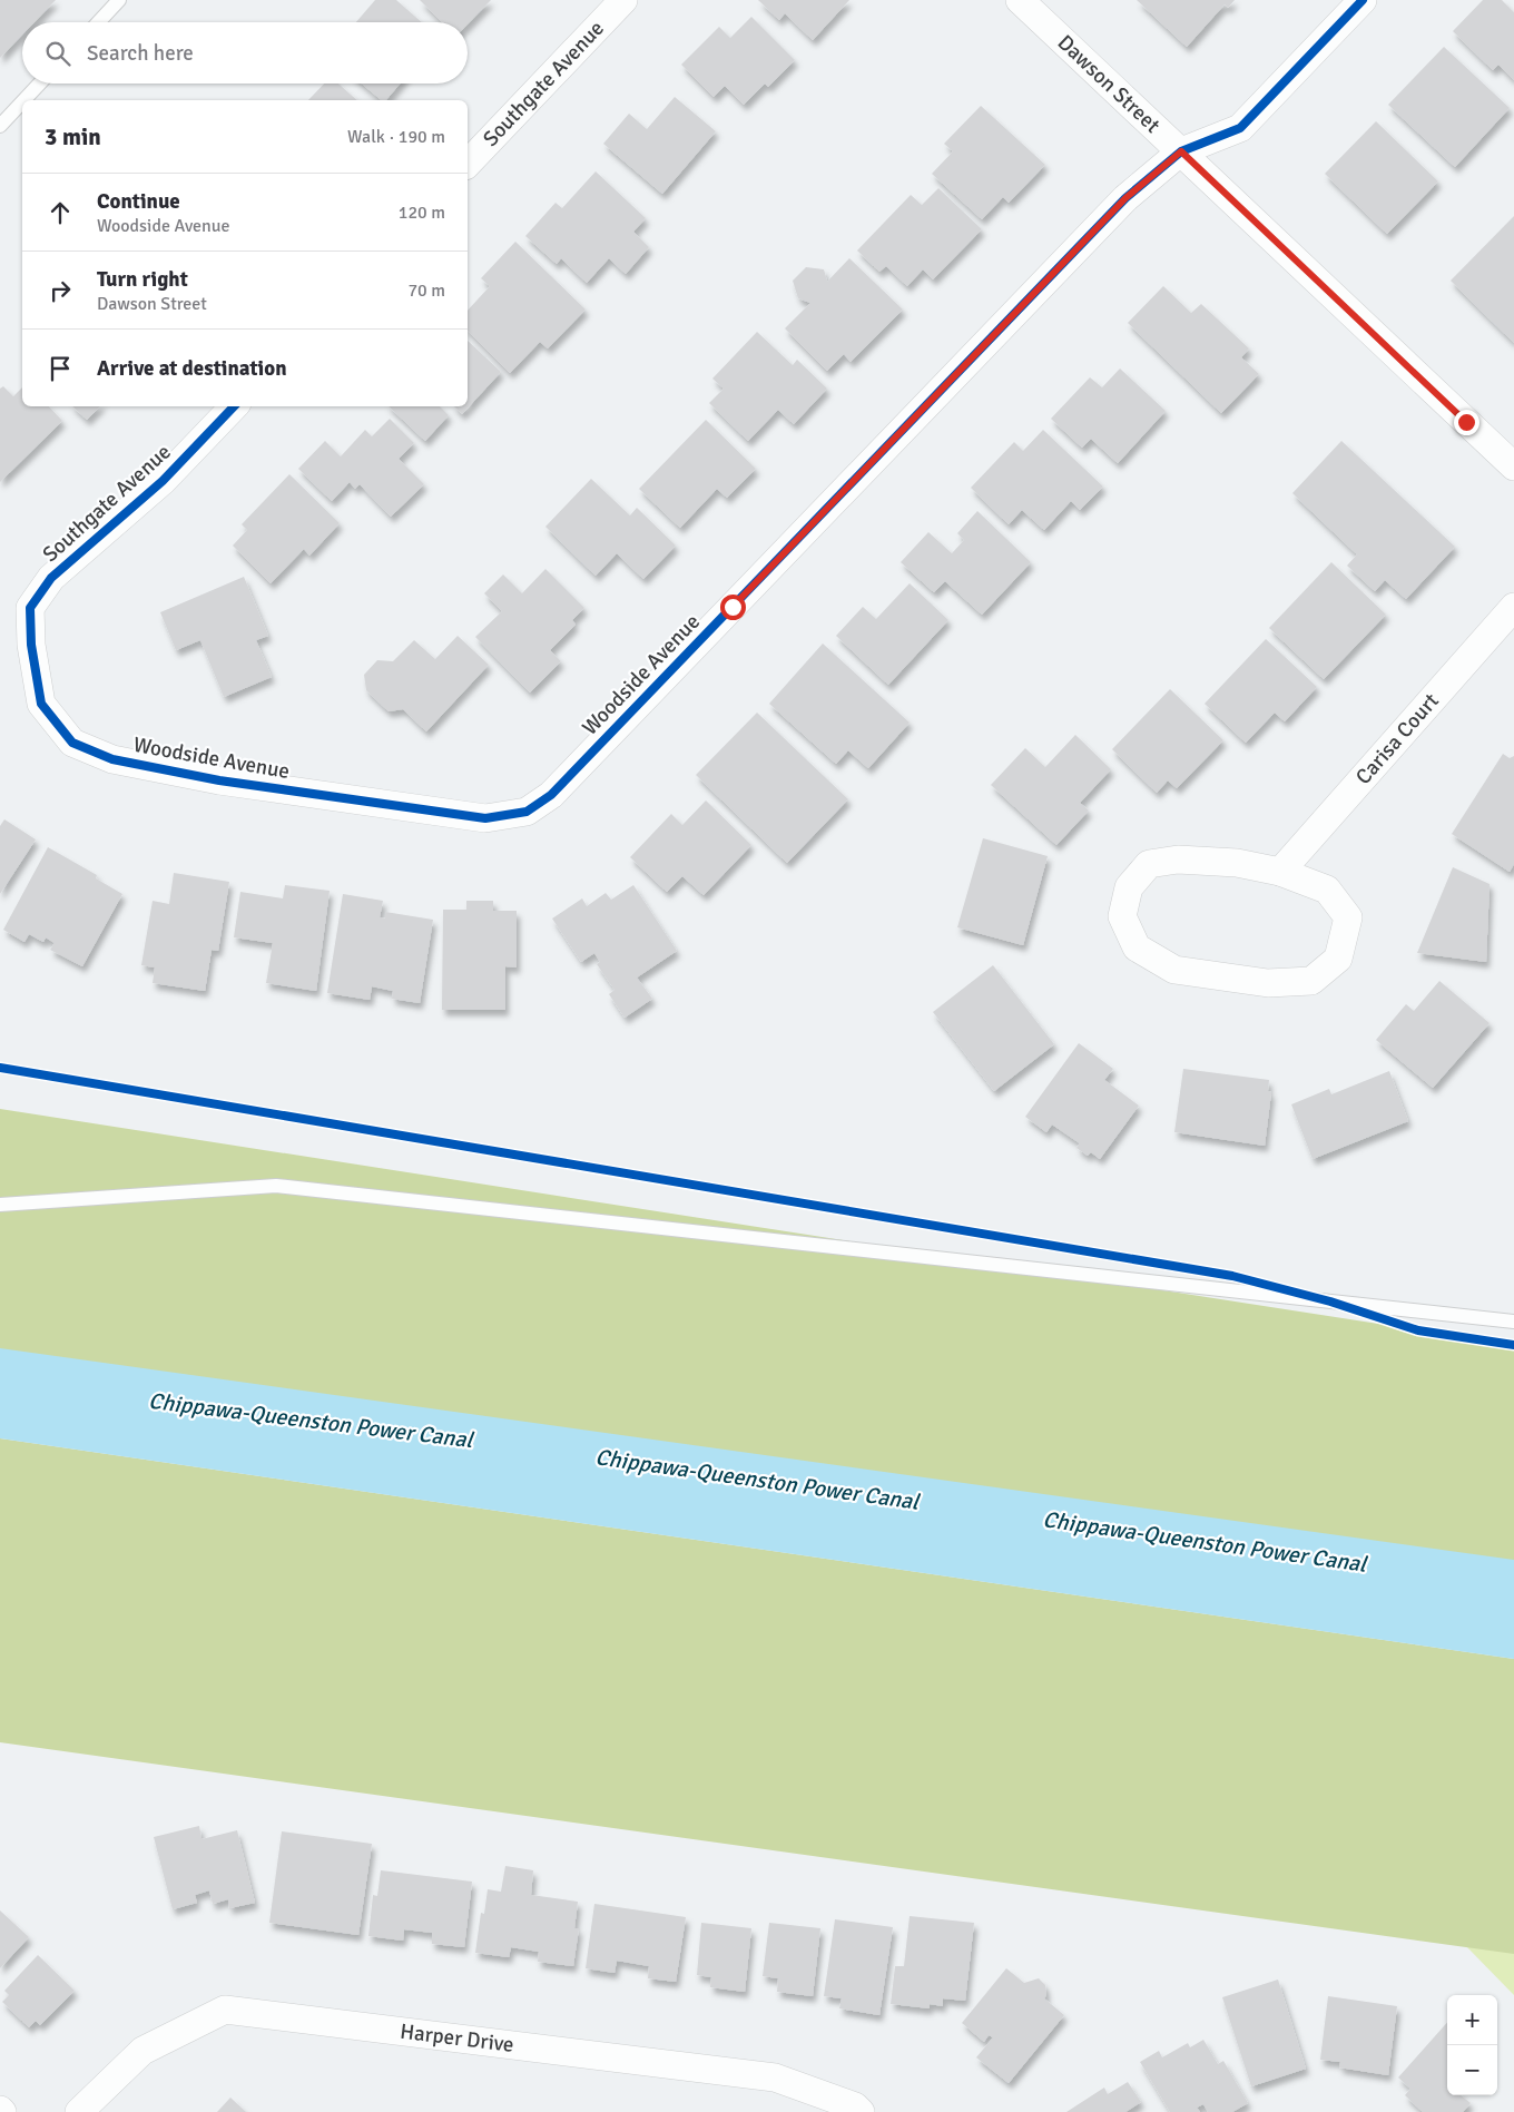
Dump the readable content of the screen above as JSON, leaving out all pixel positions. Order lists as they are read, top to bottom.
{
  "streets": {
    "street": [
      "Southgate Avenue",
      "Dawson Street",
      "Woodside Avenue",
      "Carisa Court",
      "Harper Drive"
    ]
  },
  "crossings": [
    ["Southgate Avenue", "Woodside Avenue"],
    ["Dawson Street", "Woodside Avenue"]
  ],
  "water": ["Chippawa-Queenston Power Canal"],
  "page": {
    "search": "Search here",
    "heading": ["3 min", "Walk · 190 m"],
    "list": [
      ["Continue", "Woodside Avenue", "120 m"],
      ["Turn right", "Dawson Street", "70 m"],
      "Arrive at destination"
    ],
    "map_buttons": ["+", "−"]
  }
}
